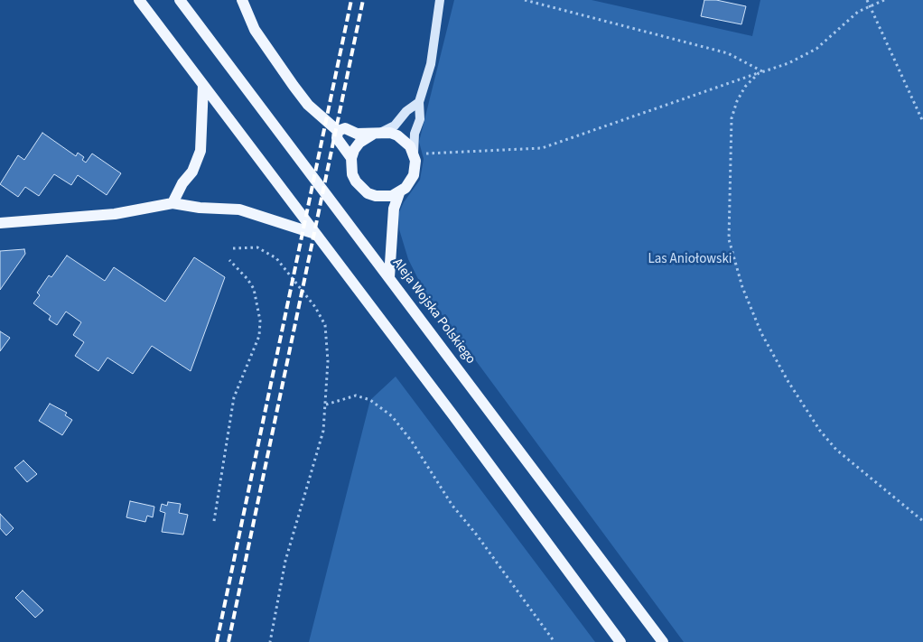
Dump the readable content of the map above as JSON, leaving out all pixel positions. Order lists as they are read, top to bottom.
{
  "streets": {
    "main road": ["Aleja Wojska Polskiego"]
  },
  "parks": ["Las Aniołowski"]
}
